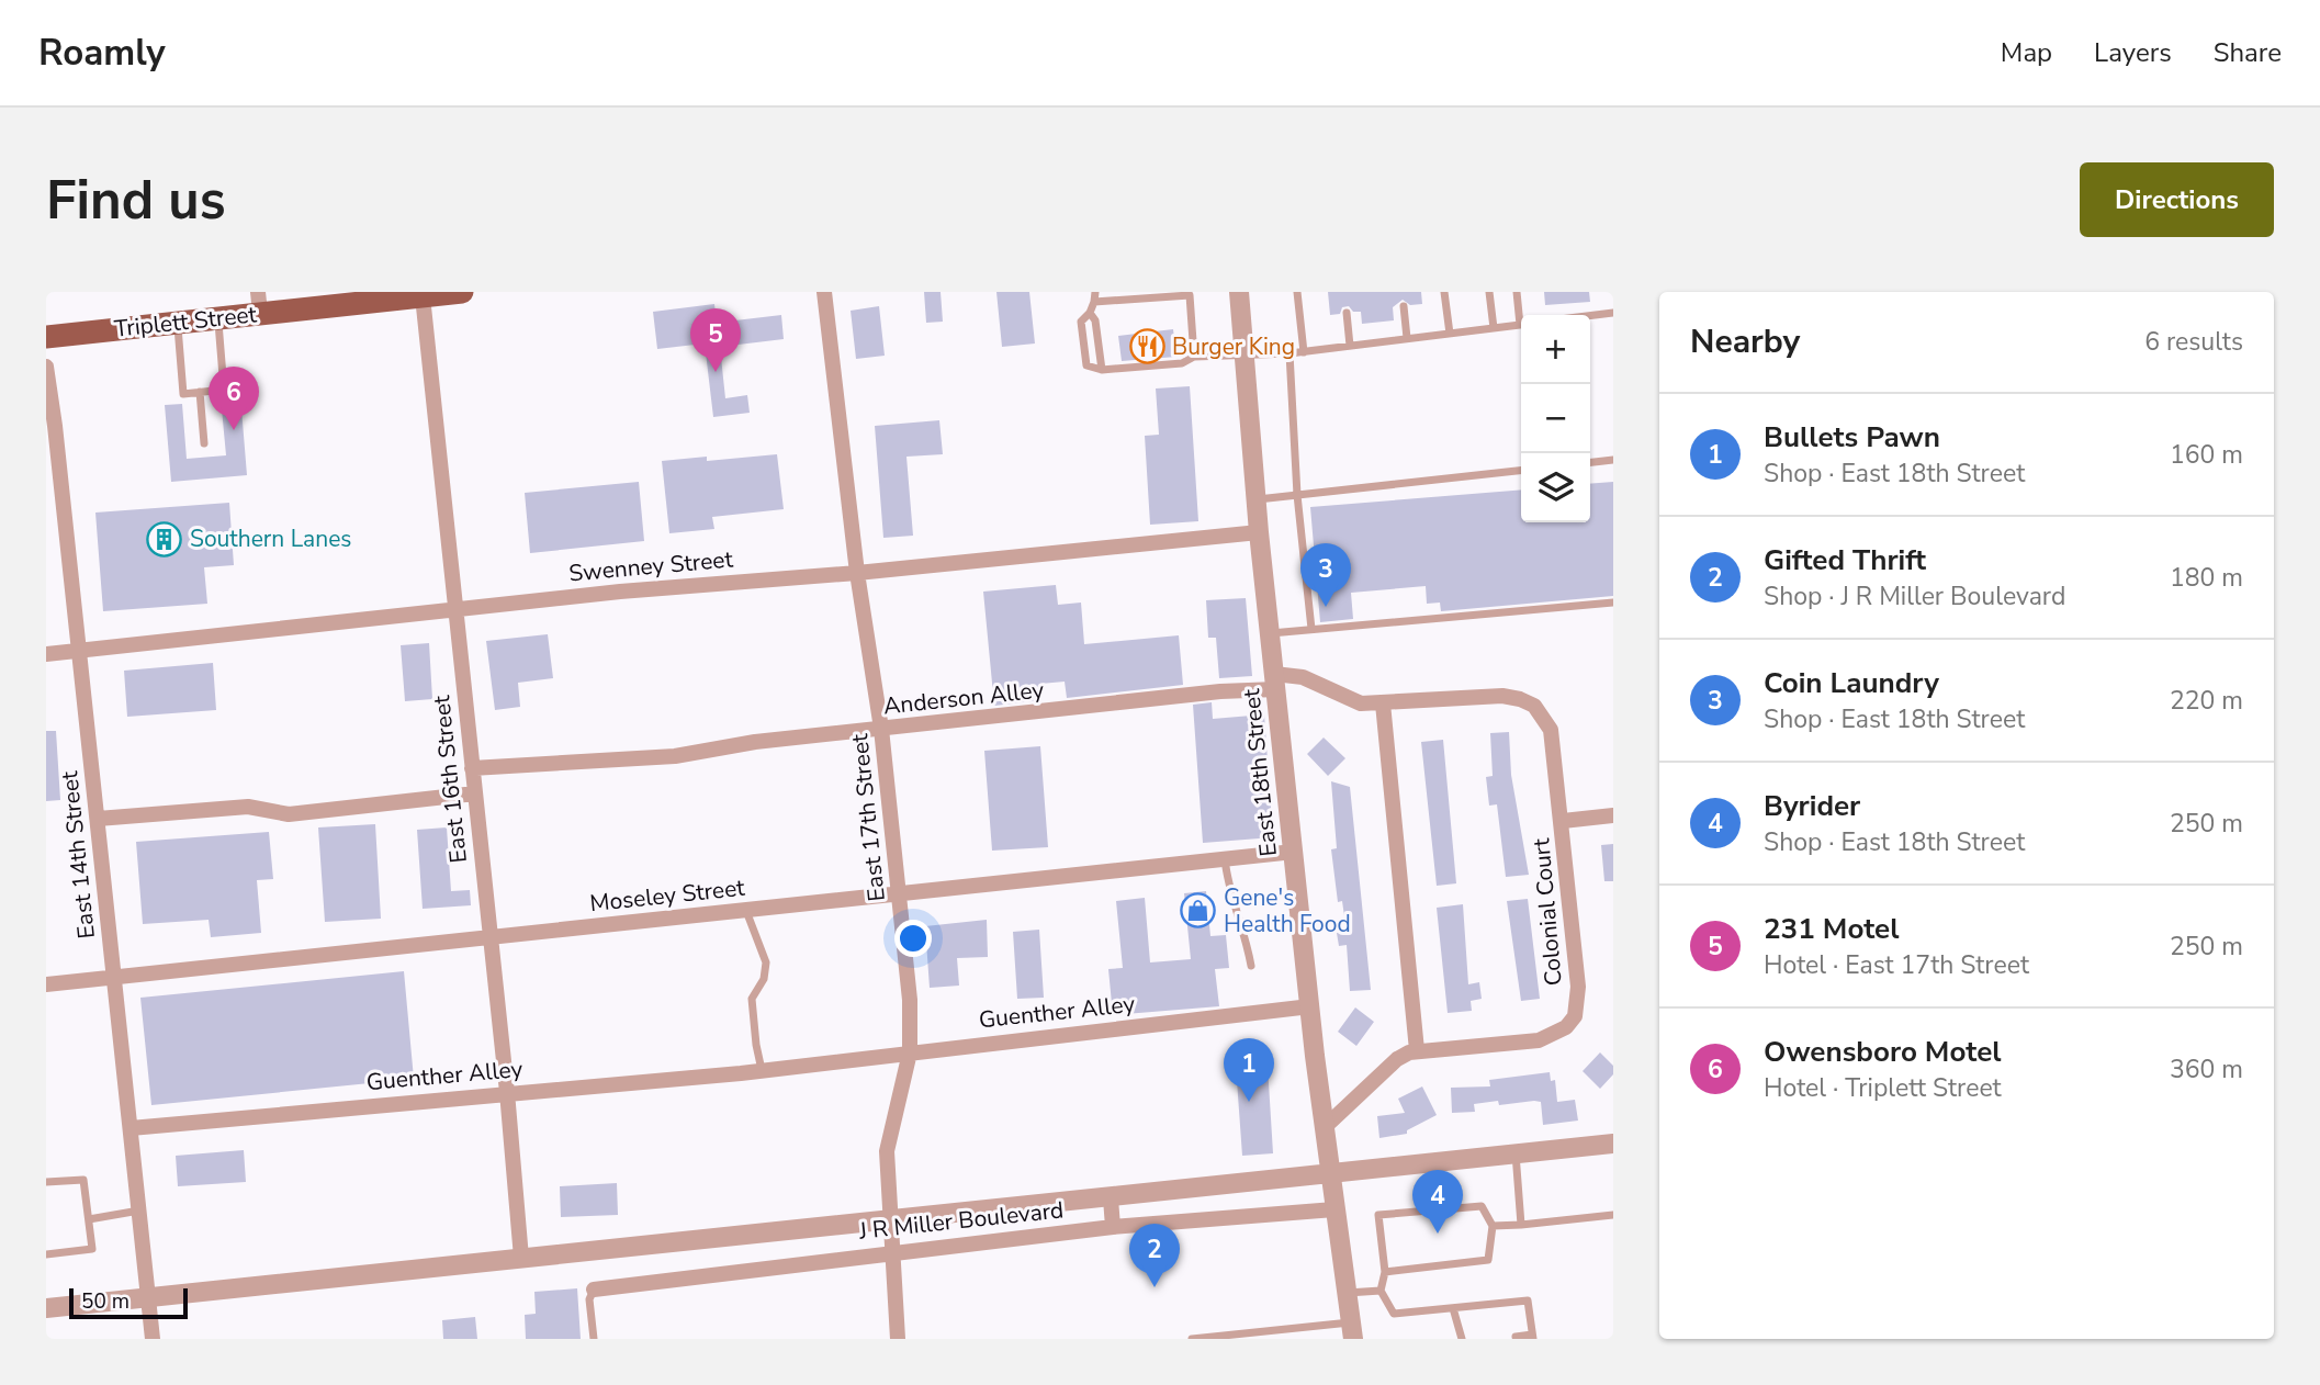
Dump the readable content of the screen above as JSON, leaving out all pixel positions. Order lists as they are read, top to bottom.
{
  "streets": {
    "main road": ["Triplett Street"],
    "street": [
      "Swenney Street",
      "Anderson Alley",
      "East 18th Street",
      "East 16th Street",
      "East 17th Street",
      "East 14th Street",
      "Moseley Street",
      "Colonial Court",
      "Guenther Alley",
      "J R Miller Boulevard"
    ]
  },
  "crossings": [
    ["Triplett Street", "East 16th Street"],
    ["Swenney Street", "East 18th Street"],
    ["Swenney Street", "East 16th Street"],
    ["Swenney Street", "East 17th Street"],
    ["Swenney Street", "East 14th Street"],
    ["Anderson Alley", "East 18th Street"],
    ["Anderson Alley", "East 16th Street"],
    ["Anderson Alley", "East 17th Street"],
    ["Anderson Alley", "Colonial Court"],
    ["East 18th Street", "Moseley Street"],
    ["East 18th Street", "Colonial Court"],
    ["East 18th Street", "Guenther Alley"],
    ["East 18th Street", "J R Miller Boulevard"],
    ["East 16th Street", "Moseley Street"],
    ["East 16th Street", "Guenther Alley"],
    ["East 17th Street", "Moseley Street"],
    ["East 17th Street", "Guenther Alley"],
    ["East 17th Street", "J R Miller Boulevard"],
    ["East 14th Street", "Moseley Street"],
    ["East 14th Street", "Guenther Alley"]
  ],
  "places": {
    "restaurant": ["Burger King"],
    "building": ["Southern Lanes"],
    "shop": ["Gene's Health Food"]
  },
  "scale_bar": "50 m",
  "page": {
    "header": "Roamly",
    "nav": ["Map", "Layers", "Share"],
    "buttons": "Directions",
    "title": "Find us",
    "heading": ["Nearby", "6 results"],
    "pins": [
      "5",
      "6",
      "3",
      "1",
      "4",
      "2"
    ],
    "map_buttons": ["+", "−"],
    "list": [
      {
        "mark": "1",
        "name": "Bullets Pawn",
        "note": "Shop · East 18th Street",
        "value": "160 m"
      },
      {
        "mark": "2",
        "name": "Gifted Thrift",
        "note": "Shop · J R Miller Boulevard",
        "value": "180 m"
      },
      {
        "mark": "3",
        "name": "Coin Laundry",
        "note": "Shop · East 18th Street",
        "value": "220 m"
      },
      {
        "mark": "4",
        "name": "Byrider",
        "note": "Shop · East 18th Street",
        "value": "250 m"
      },
      {
        "mark": "5",
        "name": "231 Motel",
        "note": "Hotel · East 17th Street",
        "value": "250 m"
      },
      {
        "mark": "6",
        "name": "Owensboro Motel",
        "note": "Hotel · Triplett Street",
        "value": "360 m"
      }
    ],
    "scale": "50 m"
  }
}
